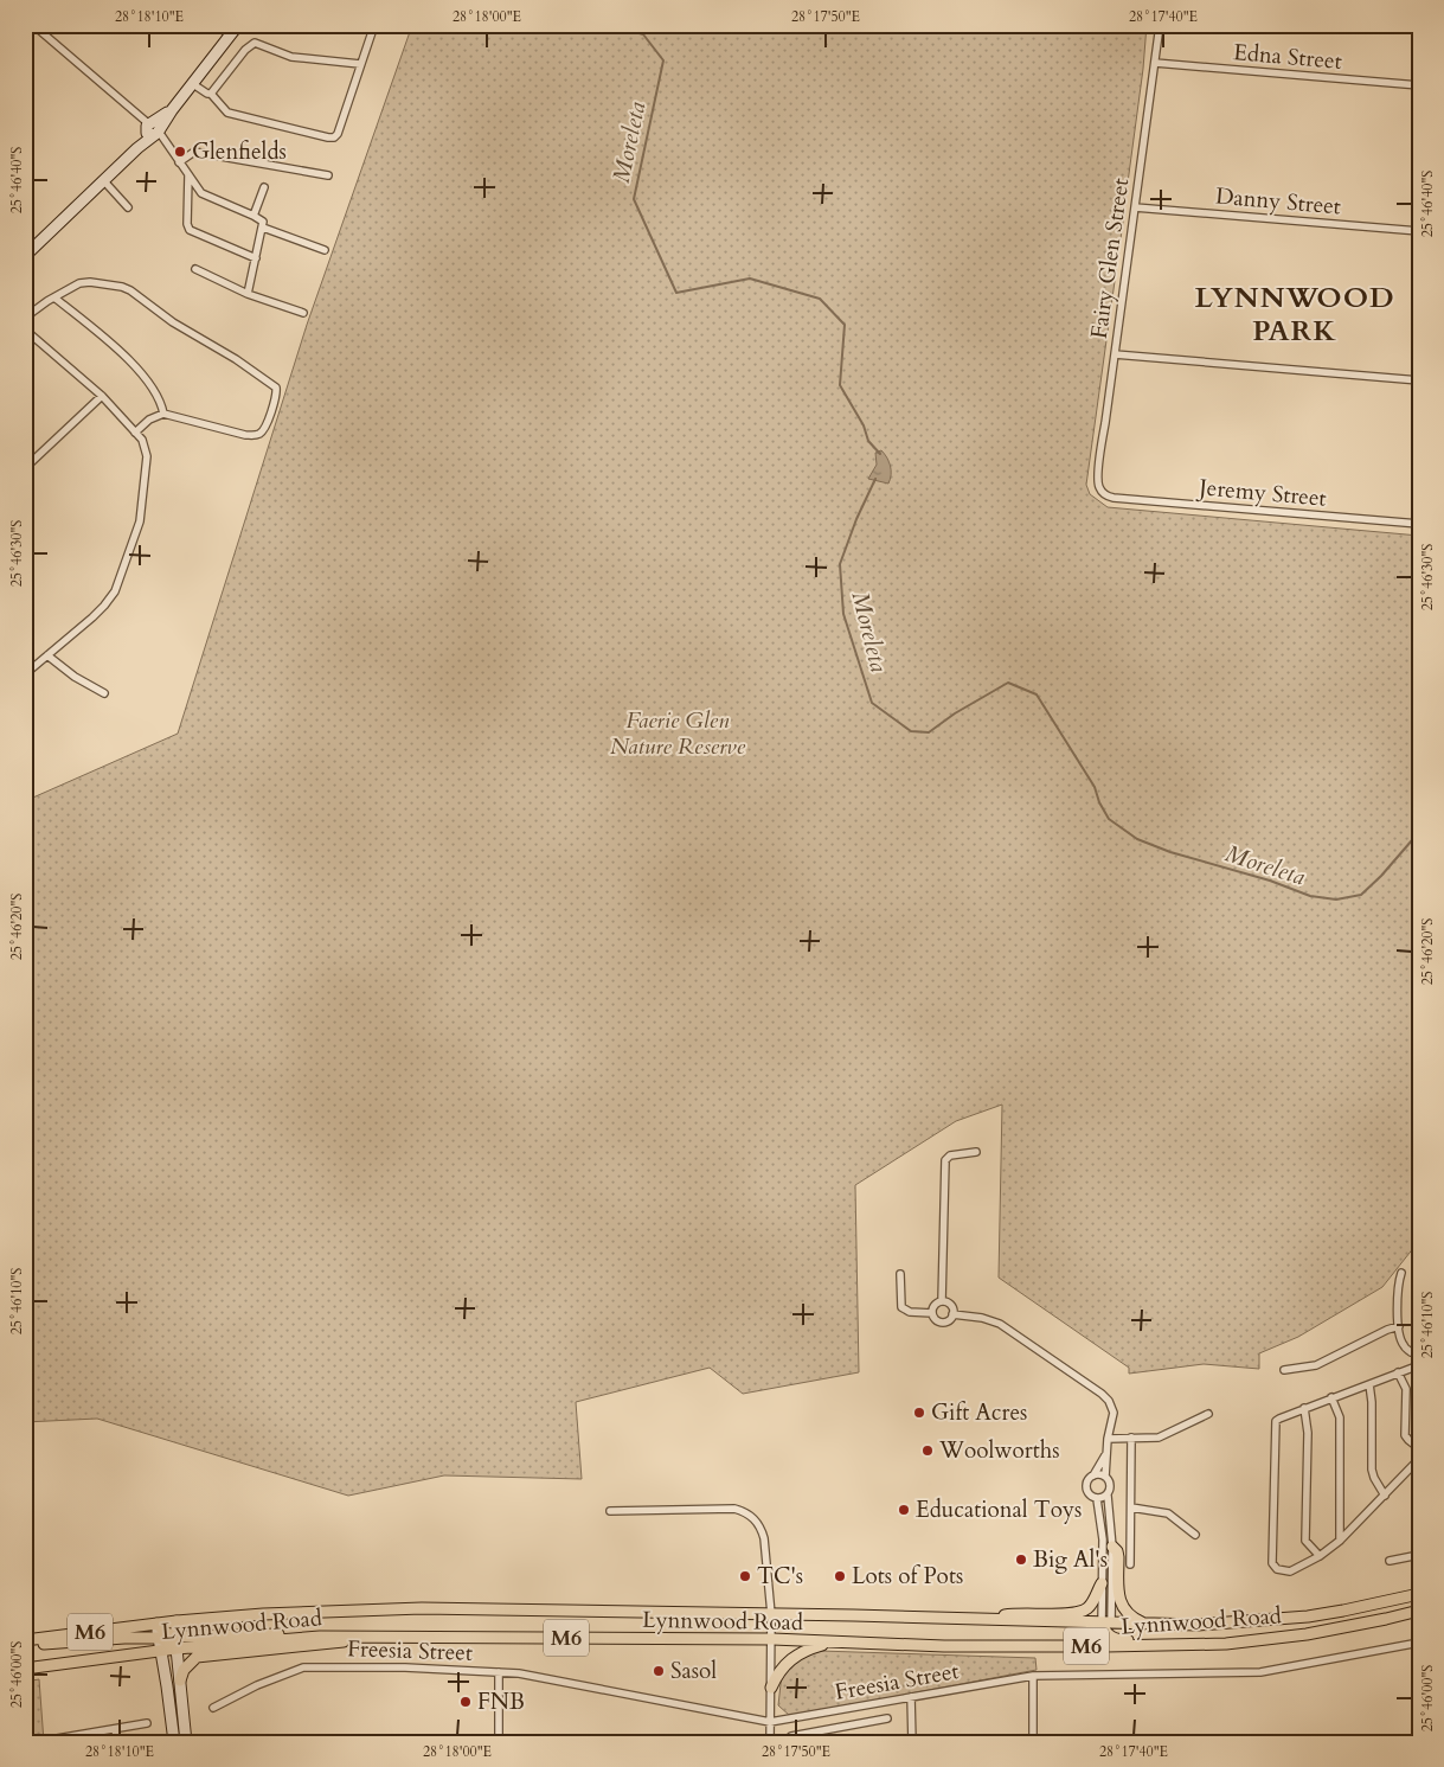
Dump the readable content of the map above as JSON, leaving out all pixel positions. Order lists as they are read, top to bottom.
{
  "streets": {
    "main road": ["Lynnwood Road", "M6"],
    "street": [
      "Edna Street",
      "Danny Street",
      "Fairy Glen Street",
      "Jeremy Street",
      "Freesia Street"
    ]
  },
  "crossings": [
    ["Edna Street", "Fairy Glen Street"],
    ["Danny Street", "Fairy Glen Street"],
    ["Fairy Glen Street", "Jeremy Street"]
  ],
  "districts": ["LYNNWOOD PARK"],
  "water": ["Moreleta"],
  "parks": ["Faerie Glen Nature Reserve"],
  "places": [
    "Glenfields",
    "Gift Acres",
    "Woolworths",
    "Educational Toys",
    "Big Al's",
    "TC's",
    "Lots of Pots",
    "Sasol",
    "FNB"
  ],
  "coordinates": [
    "28°18'10\"E",
    "28°18'00\"E",
    "28°17'50\"E",
    "28°17'40\"E",
    "25°46'40\"S",
    "25°46'30\"S",
    "25°46'20\"S",
    "25°46'10\"S",
    "25°46'00\"S"
  ]
}
